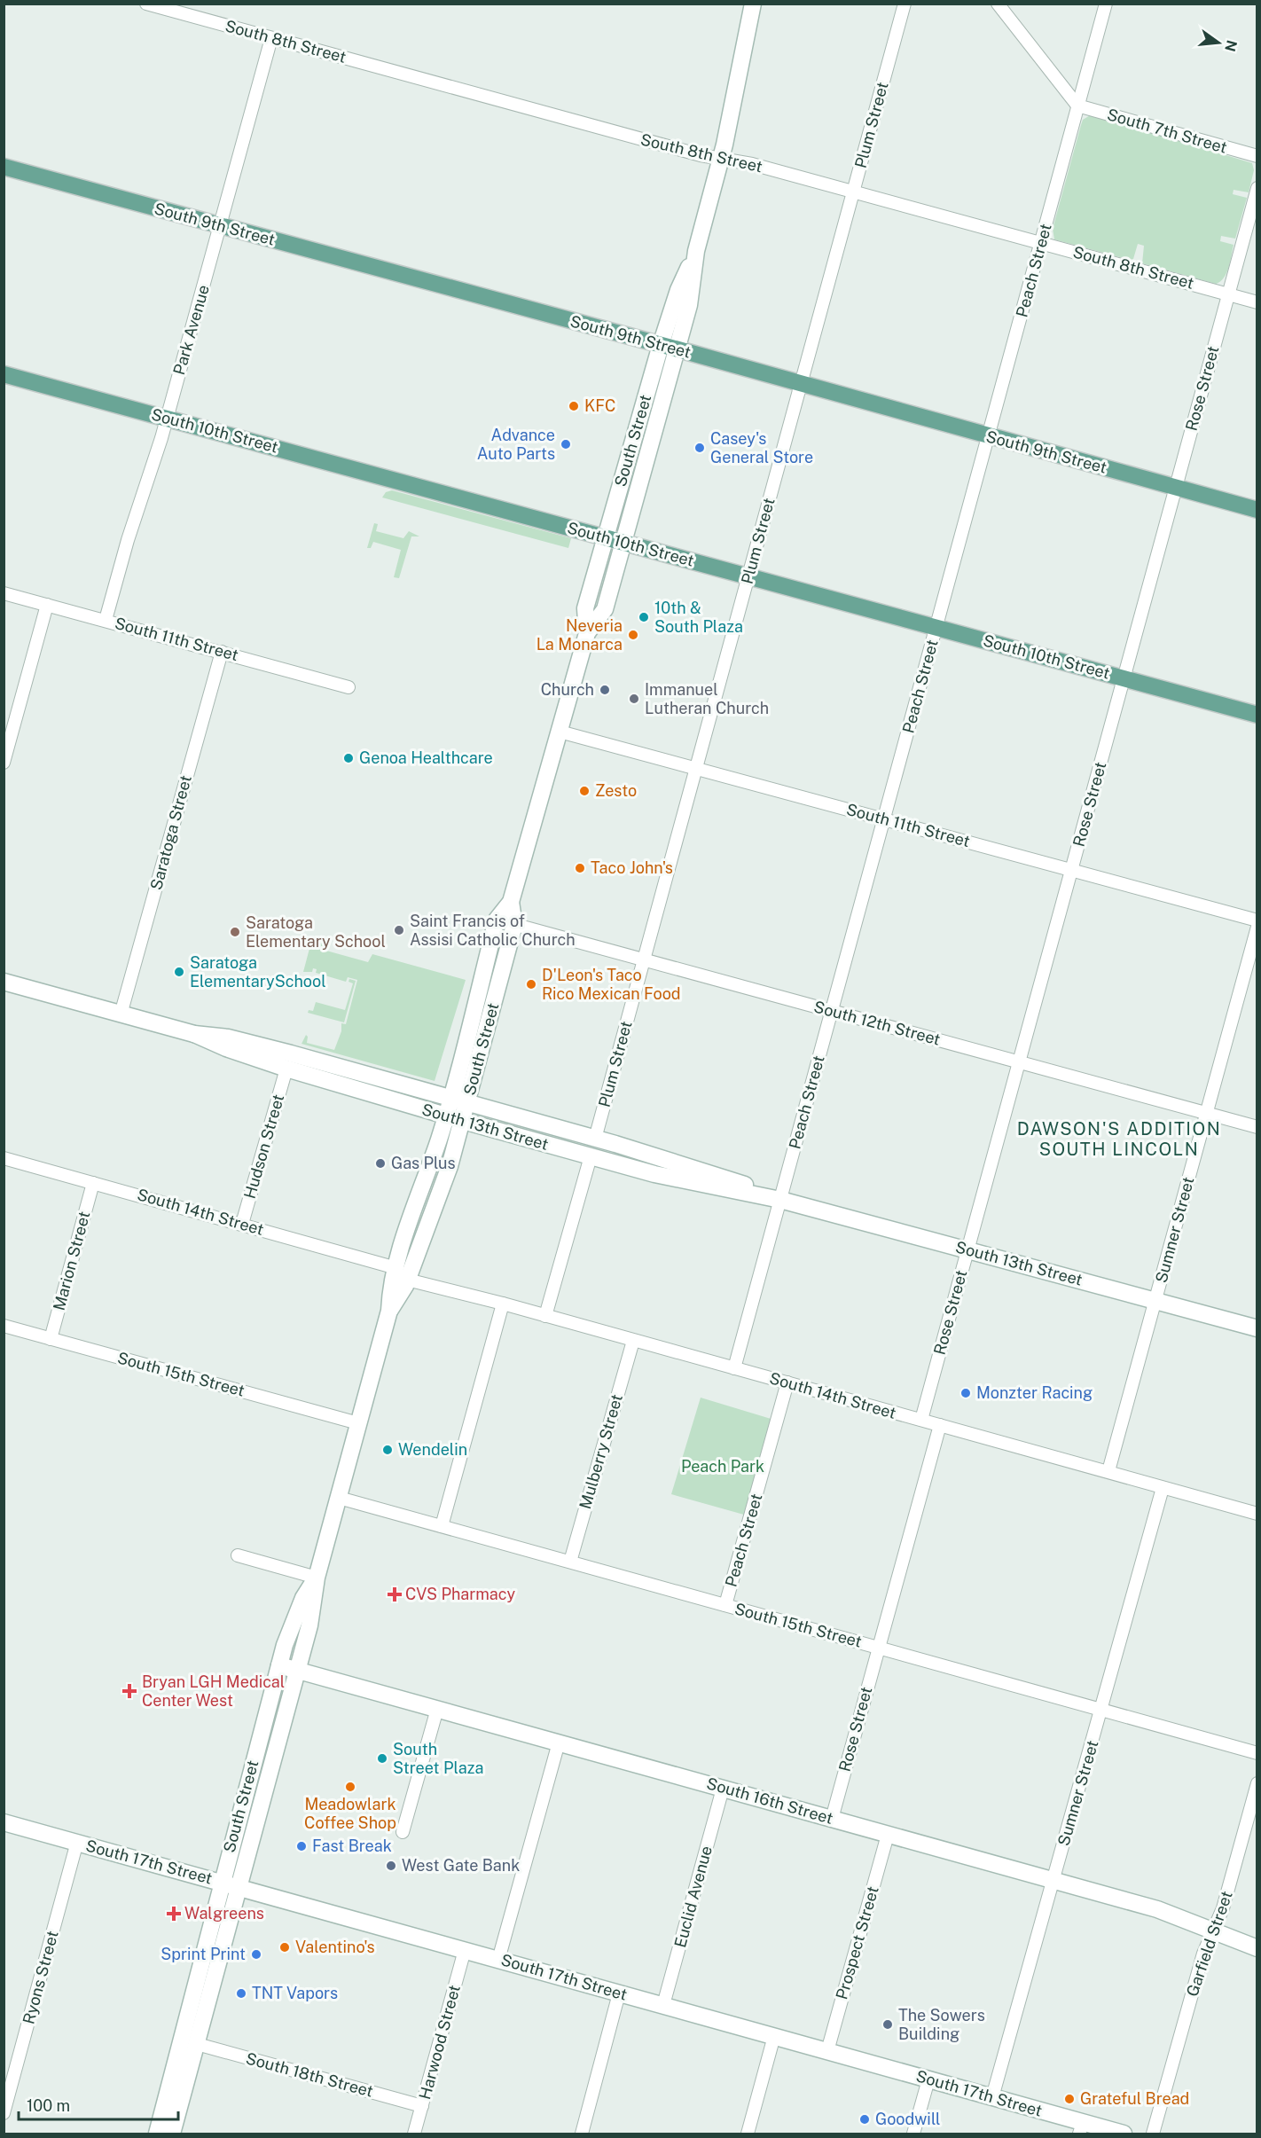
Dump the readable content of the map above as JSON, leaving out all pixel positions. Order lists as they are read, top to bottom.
{
  "streets": {
    "main road": [
      "South 9th Street",
      "South 10th Street",
      "South Street",
      "South 13th Street",
      "South 16th Street",
      "South 17th Street"
    ],
    "street": [
      "South 8th Street",
      "Plum Street",
      "South 7th Street",
      "Peach Street",
      "Park Avenue",
      "Rose Street",
      "South 11th Street",
      "Saratoga Street",
      "South 12th Street",
      "Hudson Street",
      "South 14th Street",
      "Sumner Street",
      "Marion Street",
      "South 15th Street",
      "Mulberry Street",
      "Euclid Avenue",
      "Prospect Street",
      "Garfield Street",
      "Ryons Street",
      "Harwood Street",
      "South 18th Street"
    ]
  },
  "crossings": [
    ["South 8th Street", "Plum Street"],
    ["South 8th Street", "Peach Street"],
    ["South 8th Street", "Park Avenue"],
    ["South 8th Street", "Rose Street"],
    ["South 8th Street", "South Street"],
    ["Plum Street", "South 9th Street"],
    ["Plum Street", "South 10th Street"],
    ["Plum Street", "South 11th Street"],
    ["Plum Street", "South 12th Street"],
    ["Plum Street", "South 13th Street"],
    ["South 7th Street", "Peach Street"],
    ["South 9th Street", "Peach Street"],
    ["South 9th Street", "Park Avenue"],
    ["South 9th Street", "Rose Street"],
    ["South 9th Street", "South Street"],
    ["Peach Street", "South 10th Street"],
    ["Peach Street", "South 11th Street"],
    ["Peach Street", "South 12th Street"],
    ["Peach Street", "South 13th Street"],
    ["Peach Street", "South 14th Street"],
    ["Peach Street", "South 15th Street"],
    ["Park Avenue", "South 10th Street"],
    ["Park Avenue", "South 11th Street"],
    ["Rose Street", "South 10th Street"],
    ["Rose Street", "South 11th Street"],
    ["Rose Street", "South 12th Street"],
    ["Rose Street", "South 13th Street"],
    ["Rose Street", "South 14th Street"],
    ["Rose Street", "South 15th Street"],
    ["Rose Street", "South 16th Street"],
    ["South 10th Street", "South Street"],
    ["South Street", "South 11th Street"],
    ["South Street", "South 12th Street"],
    ["South Street", "South 13th Street"],
    ["South Street", "South 14th Street"],
    ["South Street", "South 15th Street"],
    ["South Street", "South 16th Street"],
    ["South Street", "South 17th Street"],
    ["South Street", "South 18th Street"],
    ["South 11th Street", "Saratoga Street"],
    ["Saratoga Street", "South 13th Street"],
    ["South 12th Street", "Sumner Street"],
    ["South 13th Street", "Hudson Street"],
    ["South 13th Street", "Sumner Street"],
    ["Hudson Street", "South 14th Street"],
    ["South 14th Street", "Sumner Street"],
    ["South 14th Street", "Marion Street"],
    ["South 14th Street", "Mulberry Street"],
    ["Sumner Street", "South 15th Street"],
    ["Sumner Street", "South 16th Street"],
    ["Sumner Street", "South 17th Street"],
    ["Marion Street", "South 15th Street"],
    ["South 15th Street", "Mulberry Street"],
    ["South 16th Street", "Euclid Avenue"],
    ["South 16th Street", "Prospect Street"],
    ["South 16th Street", "Garfield Street"],
    ["South 17th Street", "Euclid Avenue"],
    ["South 17th Street", "Prospect Street"],
    ["South 17th Street", "Ryons Street"],
    ["South 17th Street", "Harwood Street"],
    ["Harwood Street", "South 18th Street"]
  ],
  "districts": ["DAWSON'S ADDITION SOUTH LINCOLN"],
  "parks": ["Peach Park"],
  "places": {
    "other": [
      "KFC",
      "Advance Auto Parts",
      "Casey's General Store",
      "10th & South Plaza",
      "Neveria La Monarca",
      "Church",
      "Immanuel Lutheran Church",
      "Genoa Healthcare",
      "Zesto",
      "Taco John's",
      "Saint Francis of Assisi Catholic Church",
      "Saratoga Elementary School",
      "Saratoga ElementarySchool",
      "D'Leon's Taco Rico Mexican Food",
      "Gas Plus",
      "Monzter Racing",
      "Wendelin",
      "South Street Plaza",
      "Meadowlark Coffee Shop",
      "Fast Break",
      "West Gate Bank",
      "Valentino's",
      "Sprint Print",
      "TNT Vapors",
      "The Sowers Building",
      "Grateful Bread",
      "Goodwill"
    ],
    "health": ["CVS Pharmacy", "Bryan LGH Medical Center West", "Walgreens"]
  },
  "scale_bar": "100 m",
  "north": "right"
}
